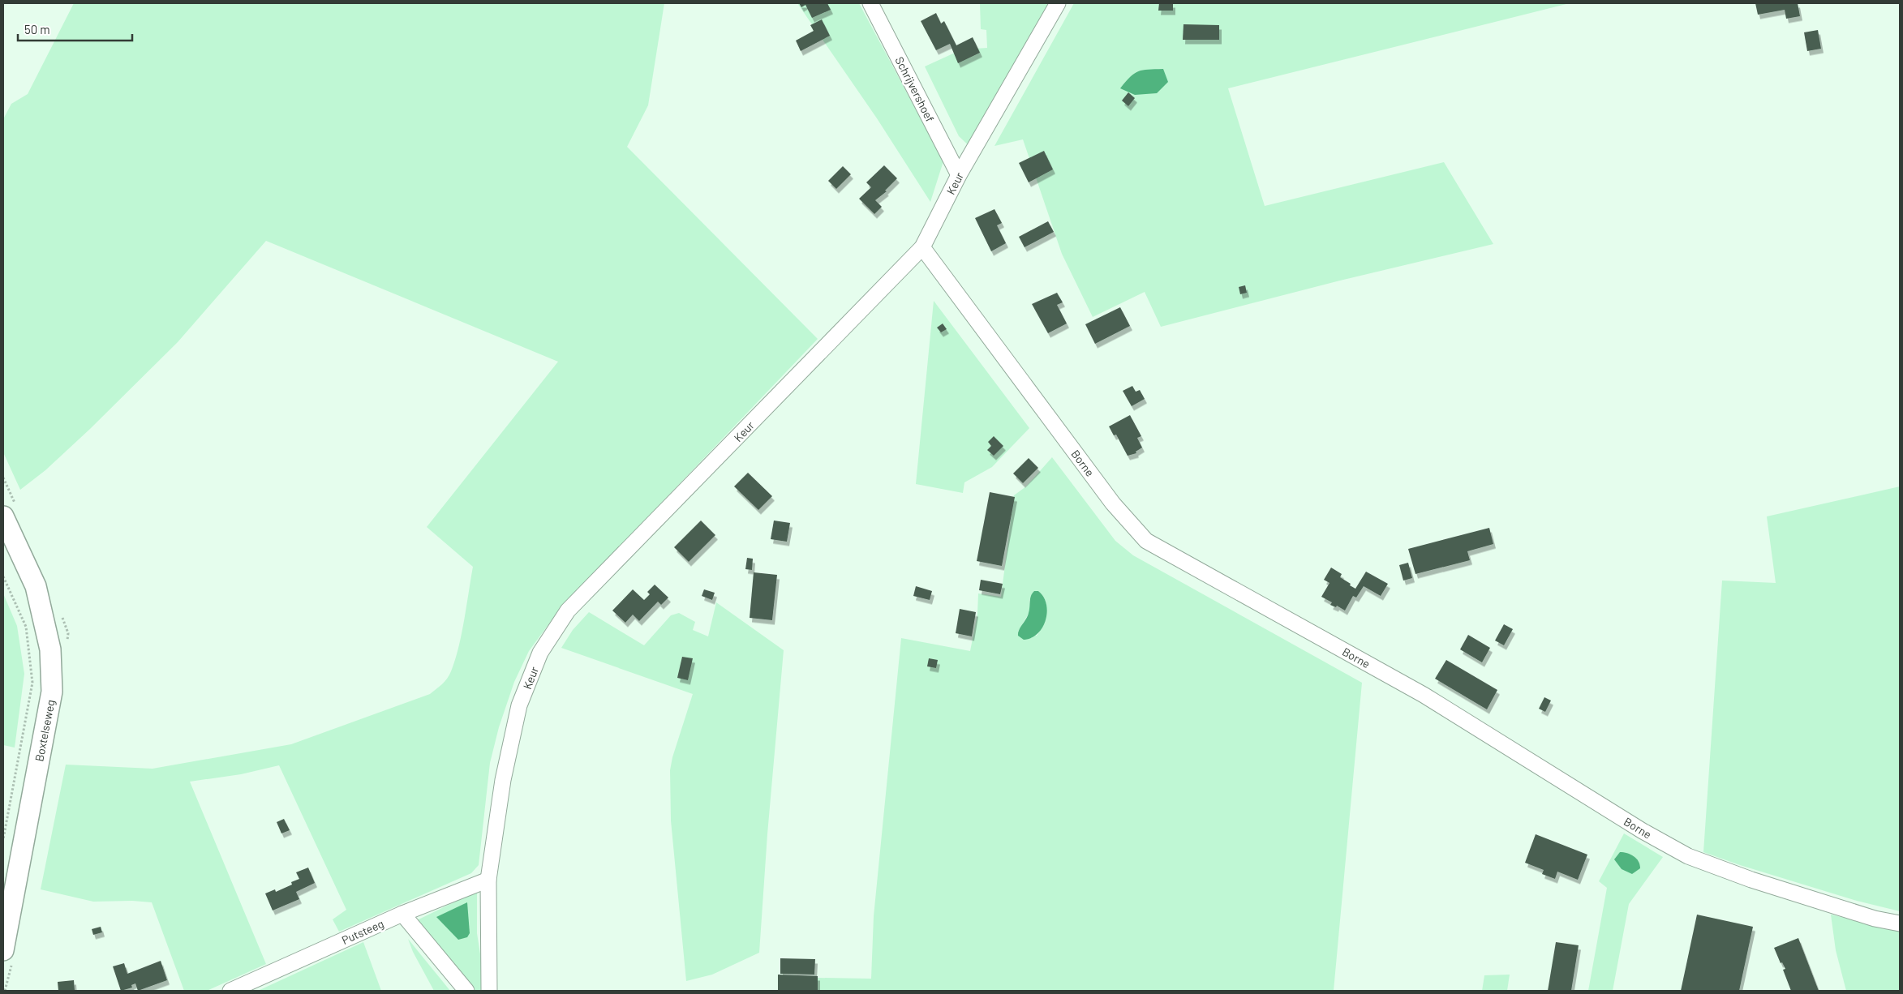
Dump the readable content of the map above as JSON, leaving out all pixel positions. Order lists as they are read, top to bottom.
{
  "streets": {
    "main road": ["Boxtelseweg"],
    "street": [
      "Schrijvershoef",
      "Keur",
      "Borne",
      "Putsteeg"
    ]
  },
  "crossings": [
    ["Schrijvershoef", "Keur"],
    ["Keur", "Borne"]
  ],
  "scale_bar": "50 m"
}
